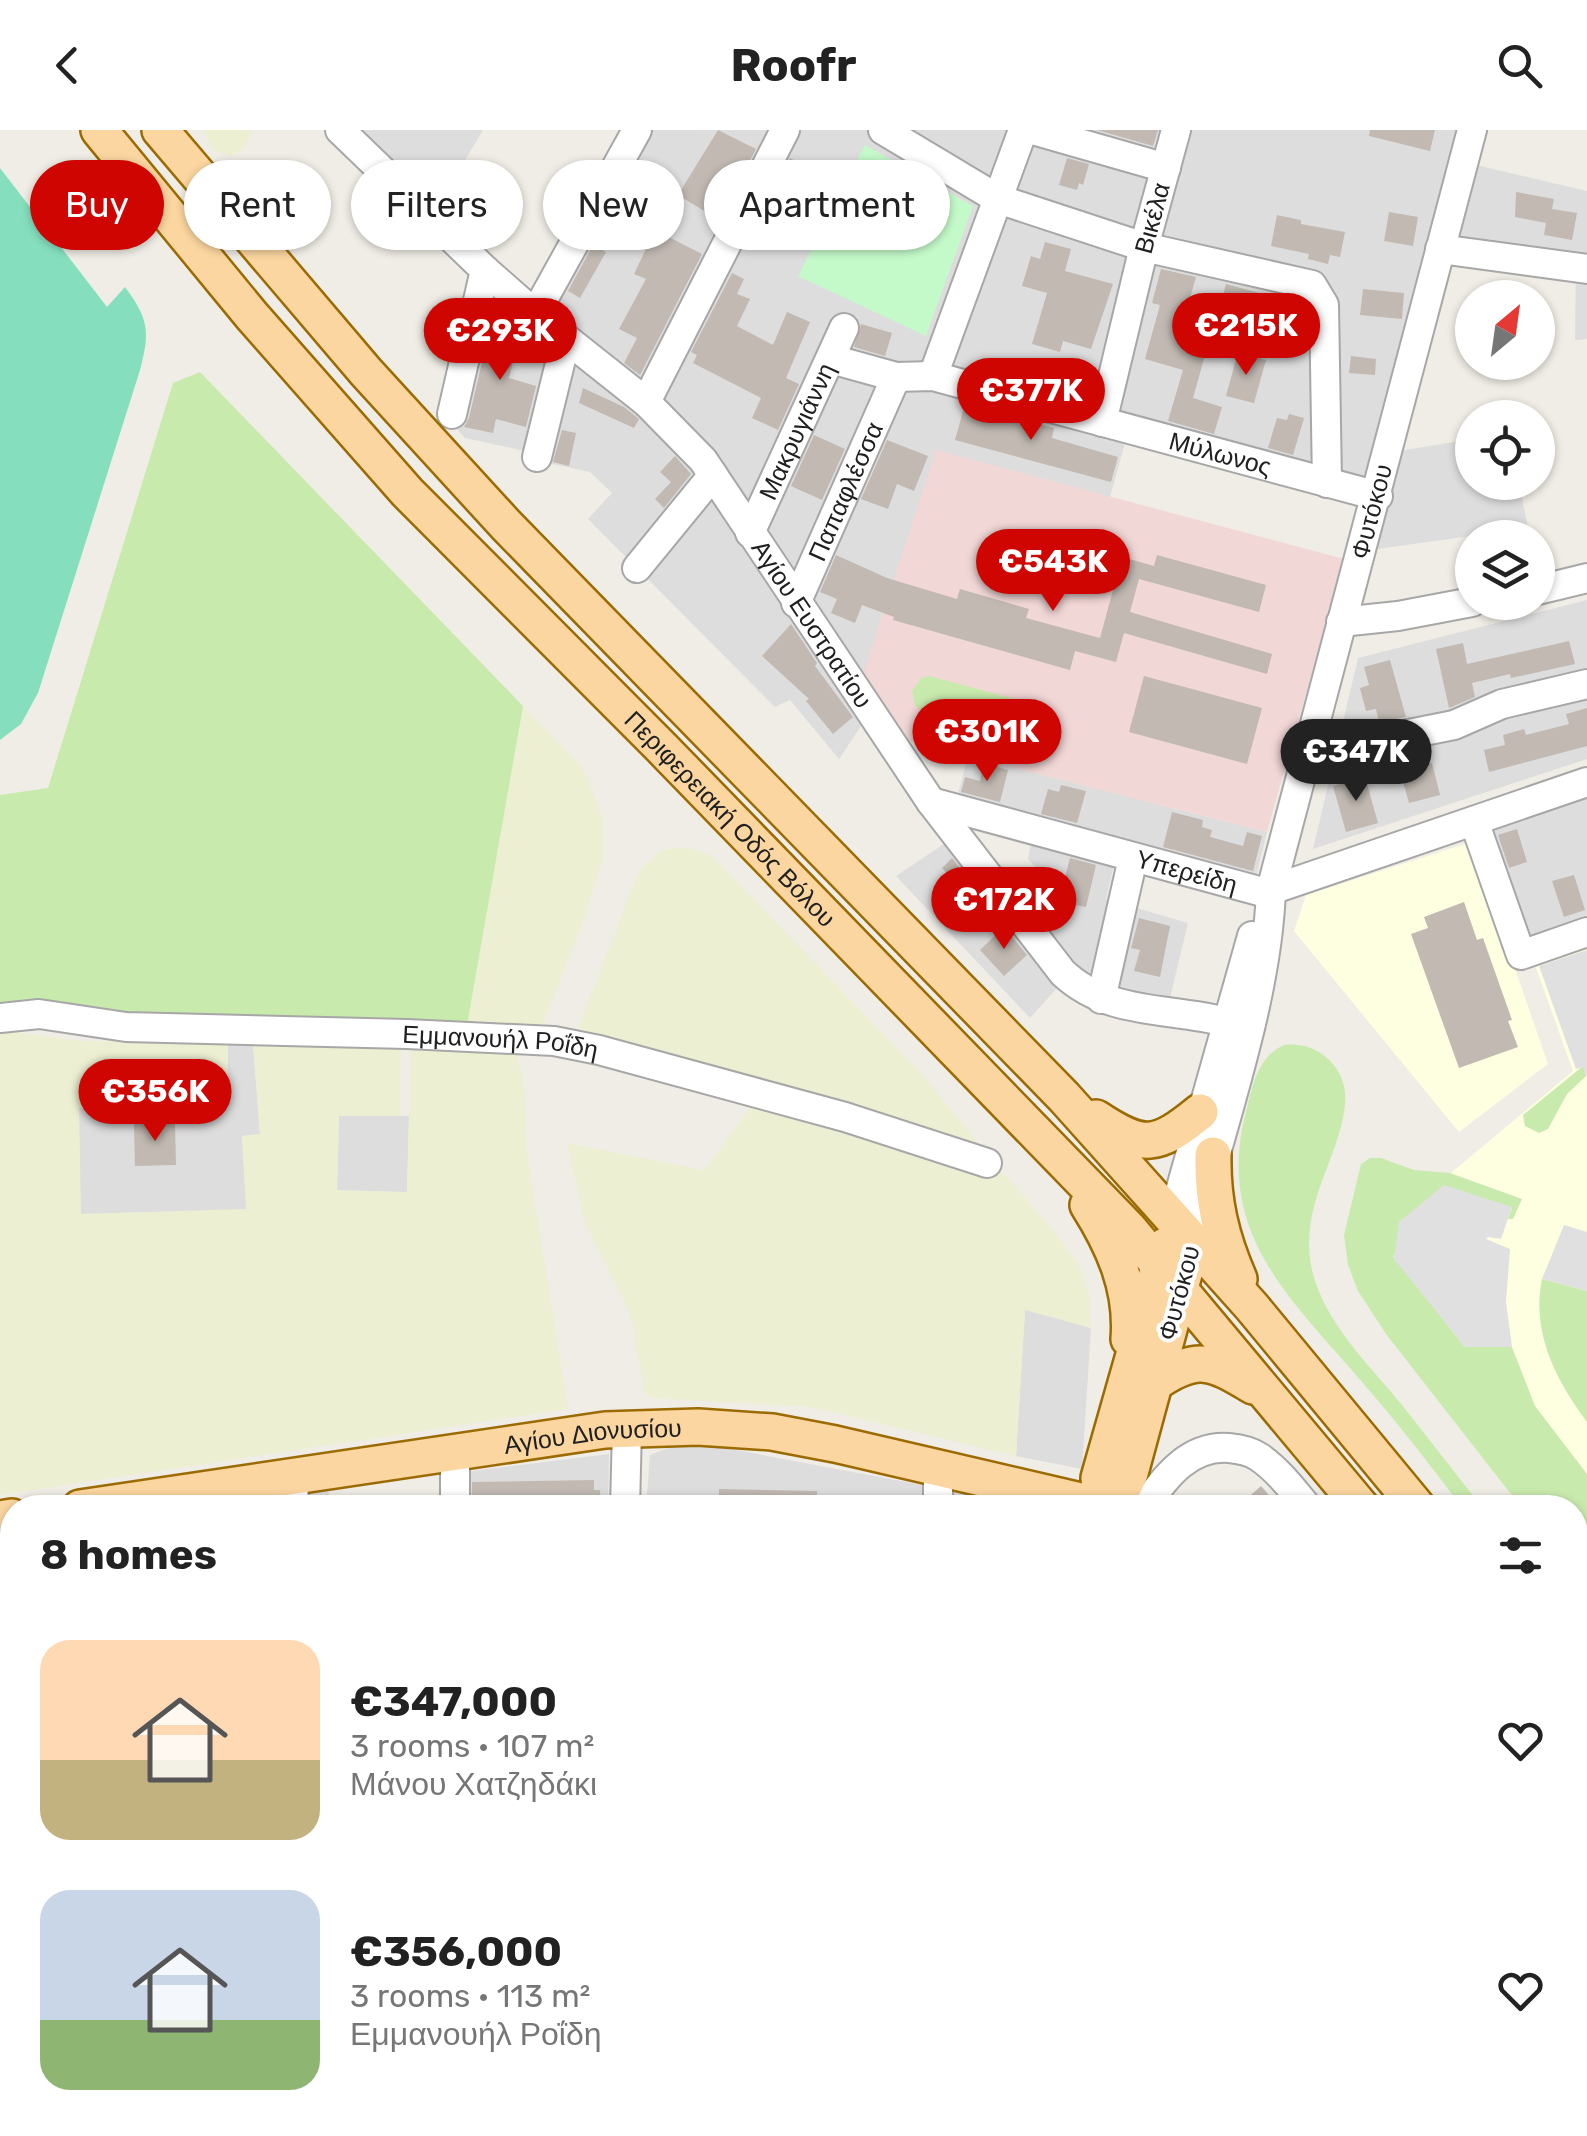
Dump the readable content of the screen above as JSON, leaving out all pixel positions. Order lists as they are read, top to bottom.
{
  "streets": {
    "main road": ["Φυτόκου", "Περιφερειακή Οδός Βόλου", "Αγίου Διονυσίου"],
    "street": [
      "Βικέλα",
      "Μακρυγιάννη",
      "Μύλωνος",
      "Παπαφλέσσα",
      "Αγίου Ευστρατίου",
      "Υπερείδη",
      "Εμμανουήλ Ροΐδη"
    ]
  },
  "crossings": [
    ["Βικέλα", "Μύλωνος"],
    ["Μακρυγιάννη", "Μύλωνος"],
    ["Μακρυγιάννη", "Αγίου Ευστρατίου"],
    ["Μύλωνος", "Παπαφλέσσα"],
    ["Μύλωνος", "Φυτόκου"],
    ["Παπαφλέσσα", "Αγίου Ευστρατίου"],
    ["Φυτόκου", "Αγίου Ευστρατίου"],
    ["Φυτόκου", "Περιφερειακή Οδός Βόλου"],
    ["Φυτόκου", "Υπερείδη"],
    ["Αγίου Ευστρατίου", "Υπερείδη"]
  ],
  "north": "top right",
  "page": {
    "header": "Roofr",
    "chip": [
      "Buy",
      "Rent",
      "Filters",
      "New",
      "Apartment"
    ],
    "price": [
      "€215K",
      "€293K",
      "€377K",
      "€543K",
      "€301K",
      "€347K",
      "€172K",
      "€356K"
    ],
    "heading": "8 homes",
    "list": [
      {
        "name": "€347,000",
        "note": "3 rooms · 107 m² · Μάνου Χατζηδάκι"
      },
      {
        "name": "€356,000",
        "note": "3 rooms · 113 m² · Εμμανουήλ Ροΐδη"
      }
    ]
  }
}
